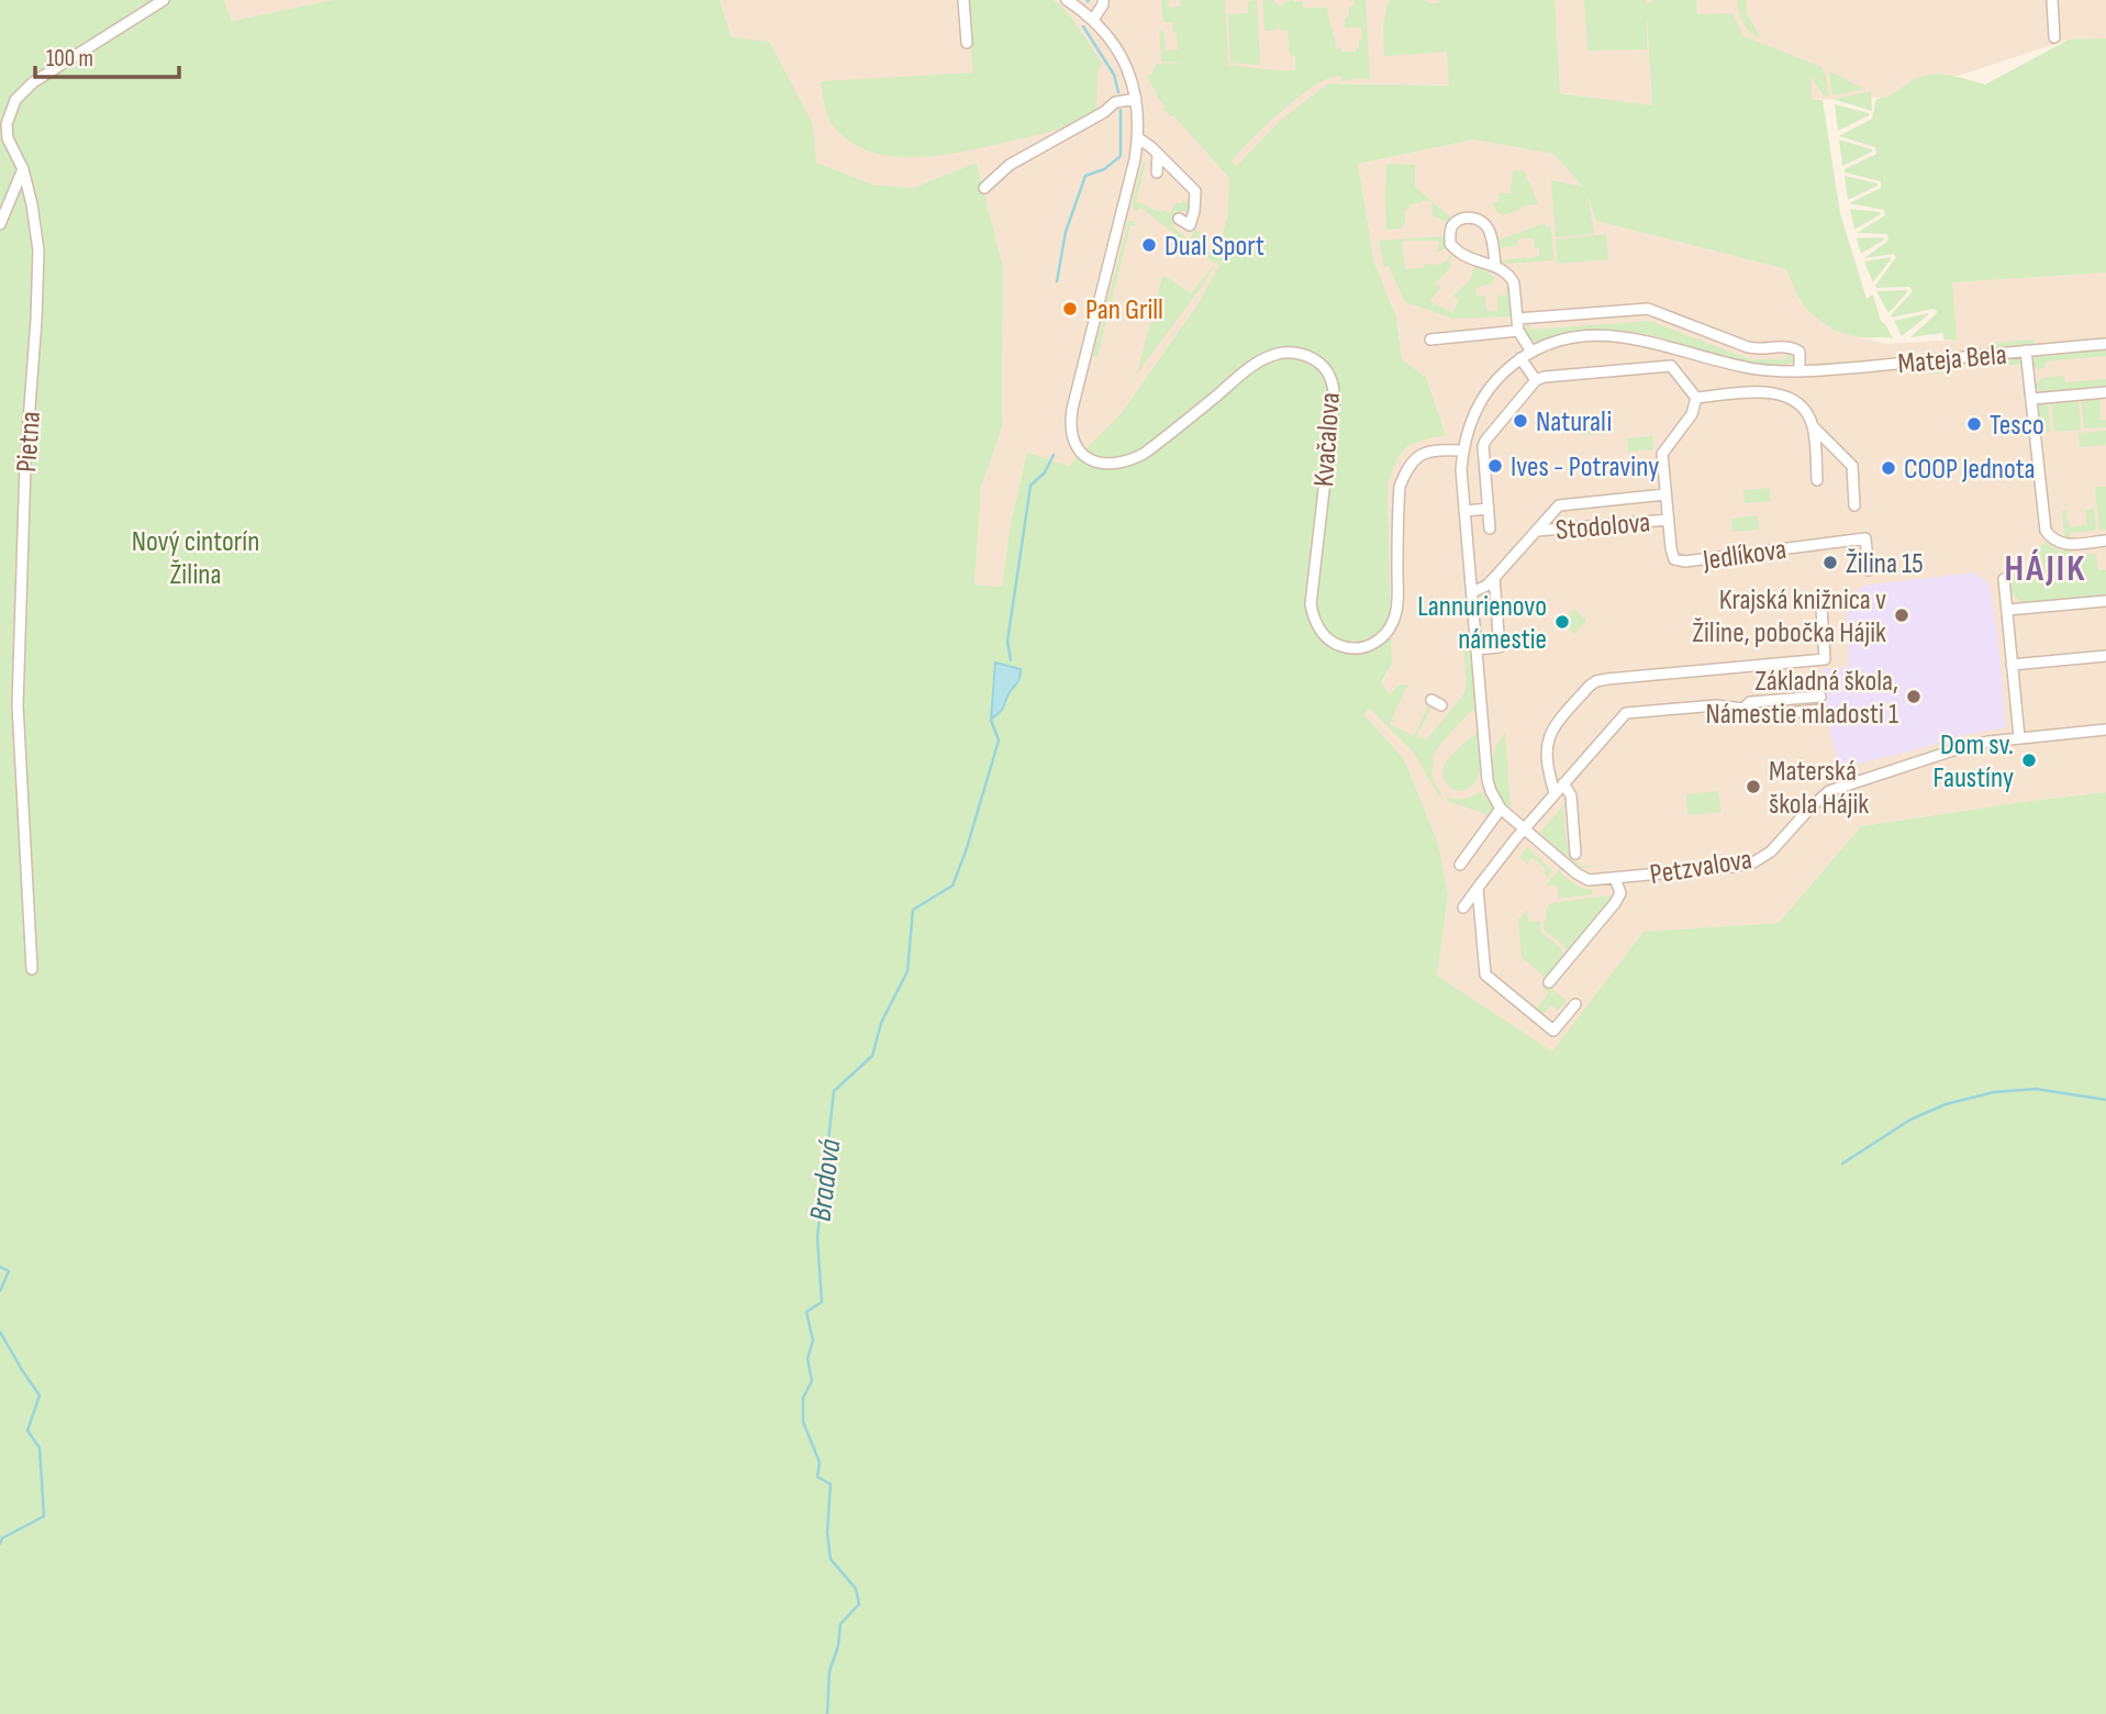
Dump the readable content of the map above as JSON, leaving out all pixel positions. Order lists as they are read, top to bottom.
{
  "streets": {
    "street": [
      "Mateja Bela",
      "Kvačalova",
      "Pietna",
      "Stodolova",
      "Jedlíkova",
      "Petzvalova"
    ]
  },
  "crossings": [
    ["Mateja Bela", "Kvačalova"],
    ["Mateja Bela", "Stodolova"],
    ["Mateja Bela", "Petzvalova"],
    ["Stodolova", "Jedlíkova"]
  ],
  "districts": ["HÁJIK"],
  "water": ["Bradová"],
  "parks": ["Nový cintorín Žilina"],
  "places": [
    "Dual Sport",
    "Pan Grill",
    "Naturali",
    "Tesco",
    "Ives - Potraviny",
    "COOP Jednota",
    "Žilina 15",
    "Krajská knižnica v Žiline, pobočka Hájik",
    "Lannurienovo námestie",
    "Základná škola, Námestie mladosti 1",
    "Dom sv. Faustíny",
    "Materská škola Hájik"
  ],
  "scale_bar": "100 m"
}
